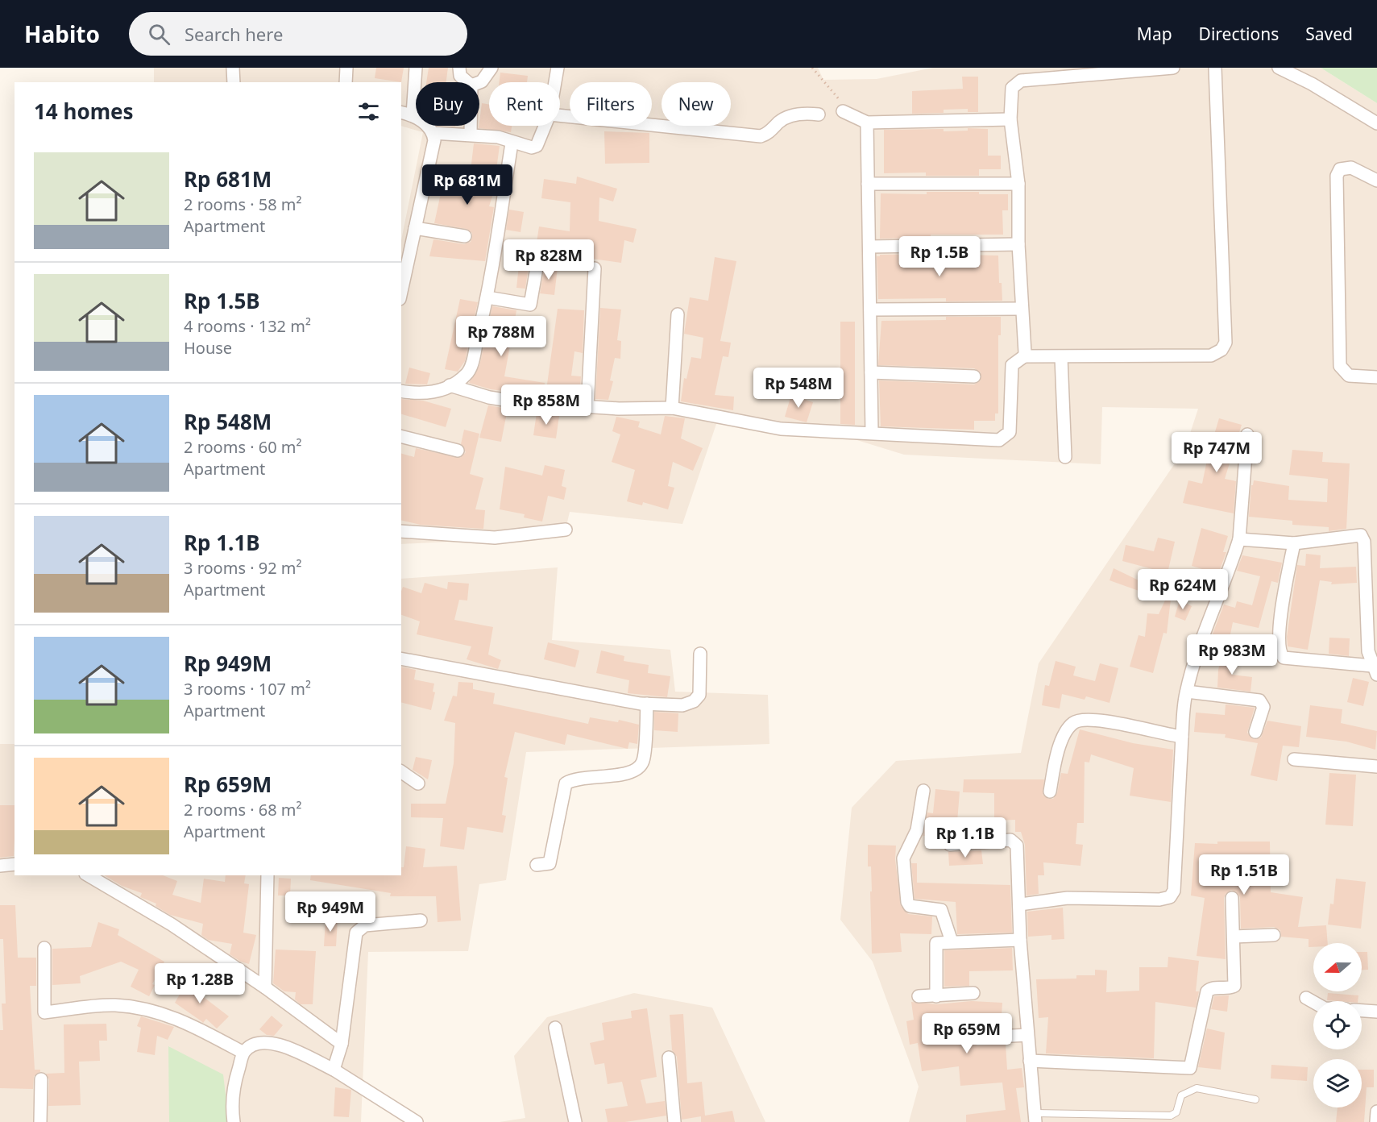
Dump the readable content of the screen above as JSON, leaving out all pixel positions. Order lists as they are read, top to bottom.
{
  "north": "left",
  "page": {
    "header": "Habito",
    "search": "Search here",
    "nav": ["Map", "Directions", "Saved"],
    "chip": [
      "Buy",
      "Rent",
      "Filters",
      "New"
    ],
    "heading": "14 homes",
    "list": [
      {
        "name": "Rp 681M",
        "note": "2 rooms · 58 m² · Apartment"
      },
      {
        "name": "Rp 1.5B",
        "note": "4 rooms · 132 m² · House"
      },
      {
        "name": "Rp 548M",
        "note": "2 rooms · 60 m² · Apartment"
      },
      {
        "name": "Rp 1.1B",
        "note": "3 rooms · 92 m² · Apartment"
      },
      {
        "name": "Rp 949M",
        "note": "3 rooms · 107 m² · Apartment"
      },
      {
        "name": "Rp 659M",
        "note": "2 rooms · 68 m² · Apartment"
      }
    ],
    "price": [
      "Rp 681M",
      "Rp 1.5B",
      "Rp 828M",
      "Rp 788M",
      "Rp 548M",
      "Rp 858M",
      "Rp 747M",
      "Rp 624M",
      "Rp 983M",
      "Rp 1.1B",
      "Rp 1.51B",
      "Rp 949M",
      "Rp 1.28B",
      "Rp 659M"
    ]
  }
}
